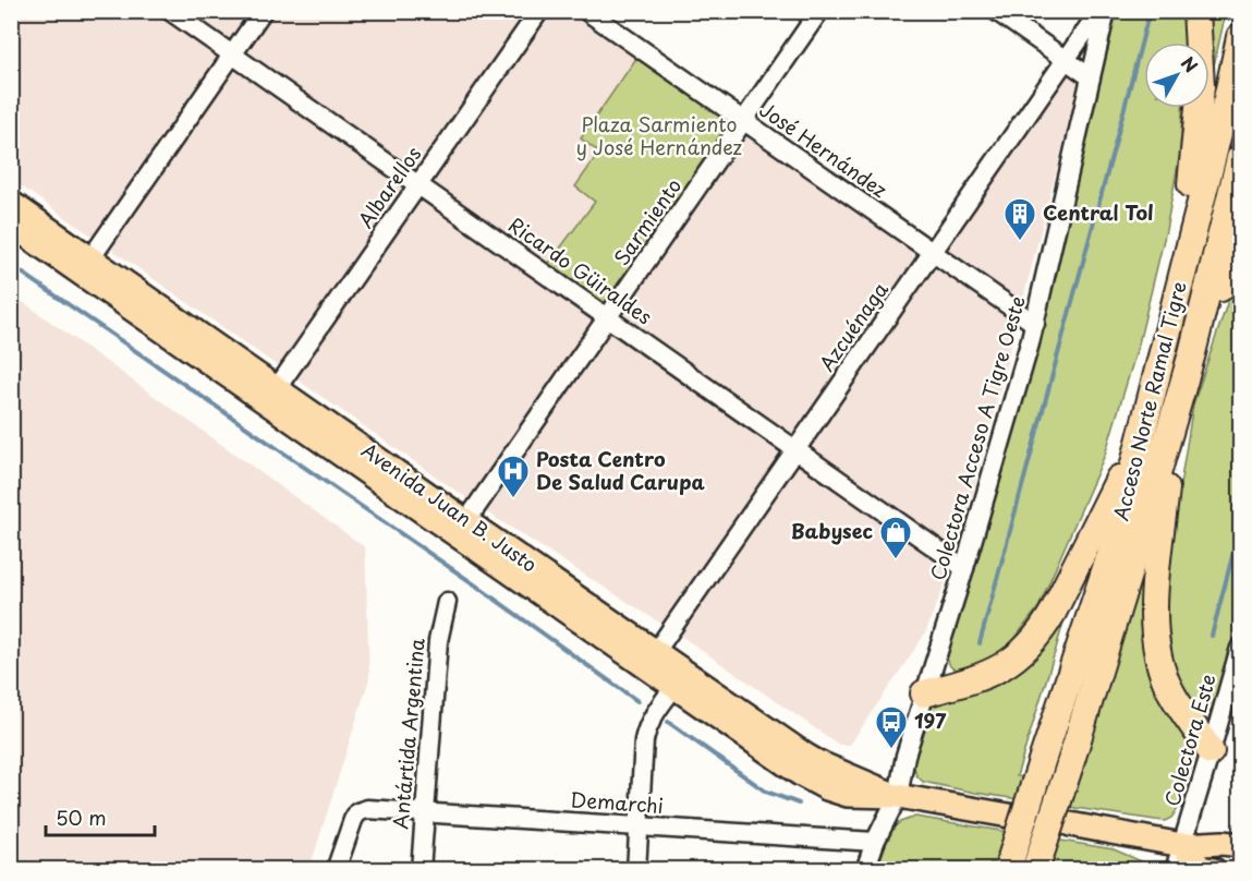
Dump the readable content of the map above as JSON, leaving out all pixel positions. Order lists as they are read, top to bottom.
{
  "streets": {
    "highway": ["Acceso Norte Ramal Tigre"],
    "main road": ["Avenida Juan B. Justo"],
    "street": [
      "José Hernández",
      "Albarellos",
      "Sarmiento",
      "Ricardo Güiraldes",
      "Azcuénaga",
      "Colectora Acceso A Tigre Oeste",
      "Antártida Argentina",
      "Colectora Este",
      "Demarchi"
    ]
  },
  "crossings": [
    ["José Hernández", "Sarmiento"],
    ["José Hernández", "Azcuénaga"],
    ["José Hernández", "Colectora Acceso A Tigre Oeste"],
    ["Albarellos", "Ricardo Güiraldes"],
    ["Albarellos", "Avenida Juan B. Justo"],
    ["Sarmiento", "Ricardo Güiraldes"],
    ["Sarmiento", "Avenida Juan B. Justo"],
    ["Ricardo Güiraldes", "Azcuénaga"],
    ["Ricardo Güiraldes", "Colectora Acceso A Tigre Oeste"],
    ["Azcuénaga", "Avenida Juan B. Justo"],
    ["Colectora Acceso A Tigre Oeste", "Avenida Juan B. Justo"],
    ["Colectora Acceso A Tigre Oeste", "Demarchi"],
    ["Antártida Argentina", "Demarchi"]
  ],
  "parks": ["Plaza Sarmiento y José Hernández"],
  "places": {
    "building": ["Central Tol"],
    "hospital": ["Posta Centro De Salud Carupa"],
    "shop": ["Babysec"],
    "bus stop": ["197"]
  },
  "scale_bar": "50 m",
  "north": "top right"
}
